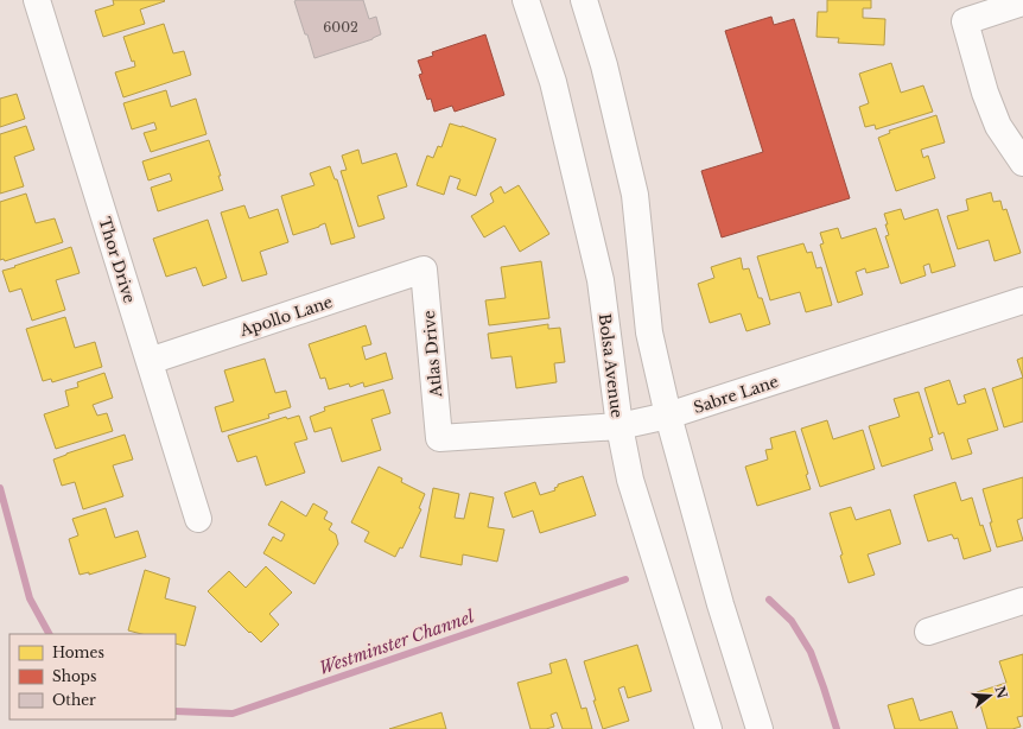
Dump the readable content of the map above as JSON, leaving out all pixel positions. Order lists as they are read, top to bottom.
{
  "streets": {
    "street": [
      "Thor Drive",
      "Apollo Lane",
      "Atlas Drive",
      "Bolsa Avenue",
      "Sabre Lane"
    ]
  },
  "crossings": [
    ["Thor Drive", "Apollo Lane"],
    ["Apollo Lane", "Atlas Drive"],
    ["Atlas Drive", "Sabre Lane"],
    ["Bolsa Avenue", "Sabre Lane"]
  ],
  "water": ["Westminster Channel"],
  "house_numbers": ["6002"],
  "legend": ["Homes", "Shops", "Other"],
  "north": "right"
}
